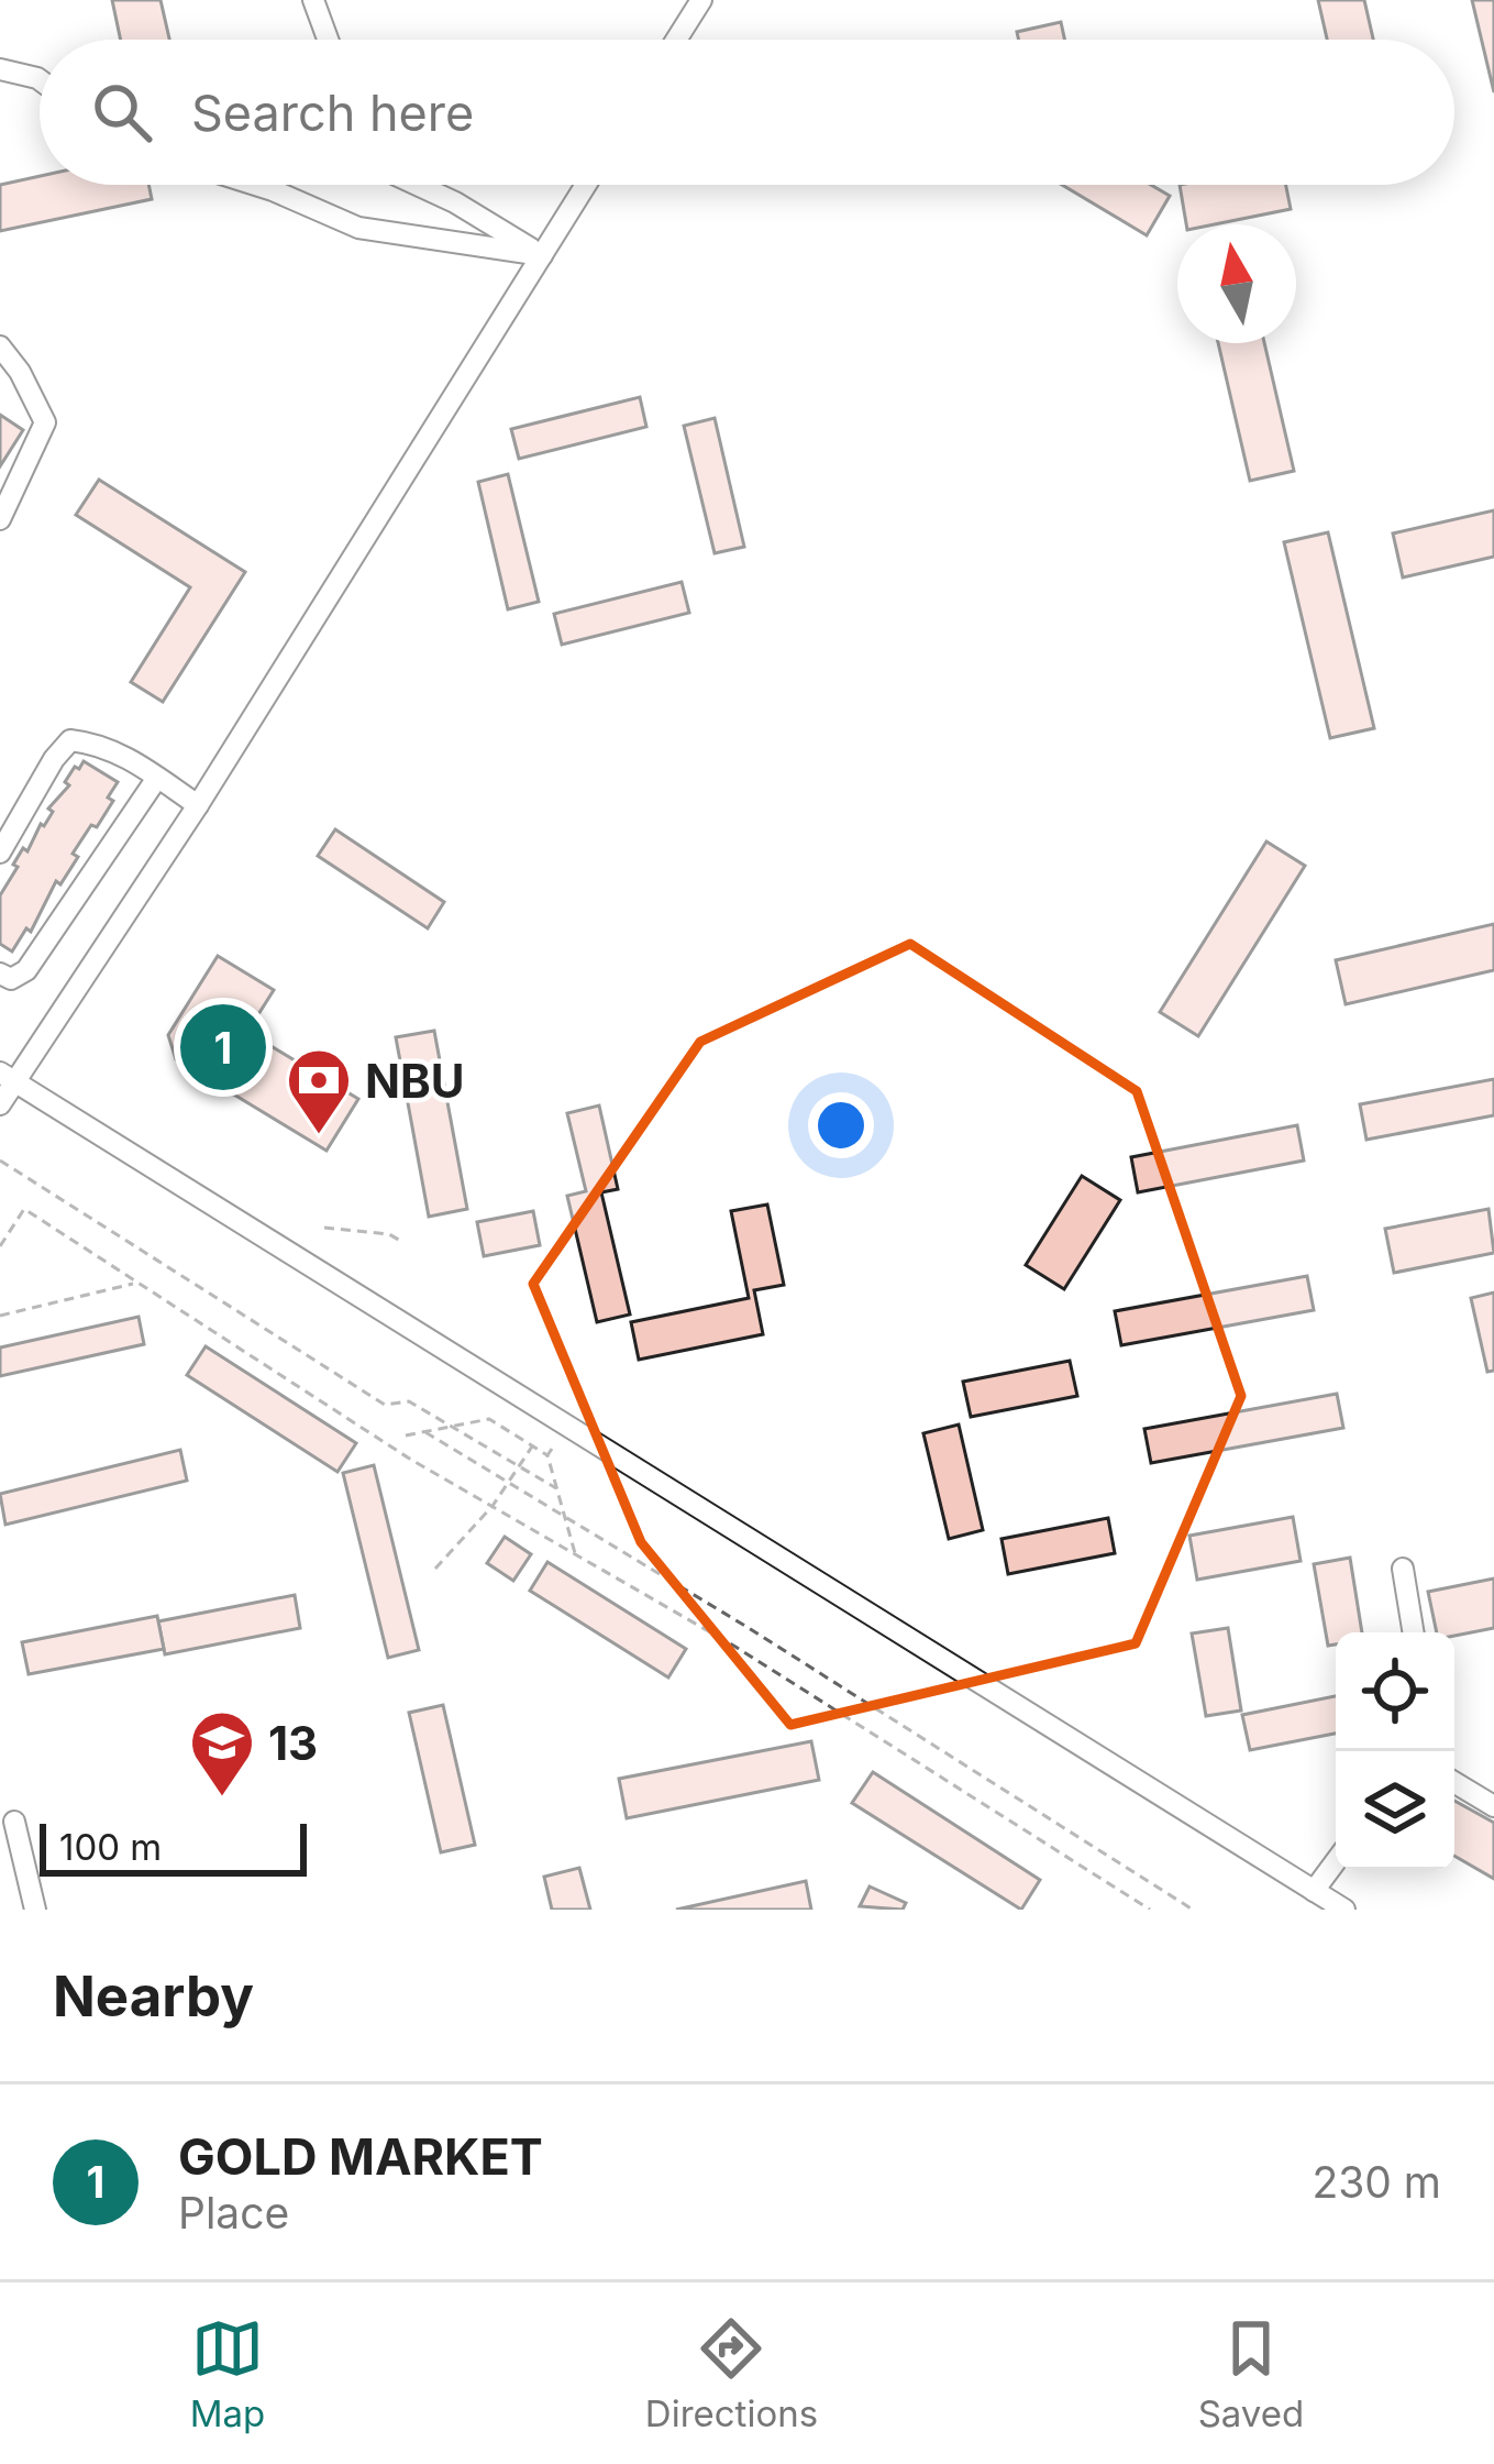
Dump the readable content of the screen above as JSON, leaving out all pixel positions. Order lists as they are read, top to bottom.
{
  "places": {
    "bank": ["NBU"],
    "school or university": ["13"]
  },
  "scale_bar": "100 m",
  "north": "top",
  "page": {
    "search": "Search here",
    "pins": "1",
    "scale": "100 m",
    "heading": "Nearby",
    "list": [
      {
        "mark": "1",
        "name": "GOLD MARKET",
        "note": "Place",
        "value": "230 m"
      }
    ],
    "nav": ["Map", "Directions", "Saved"]
  }
}
